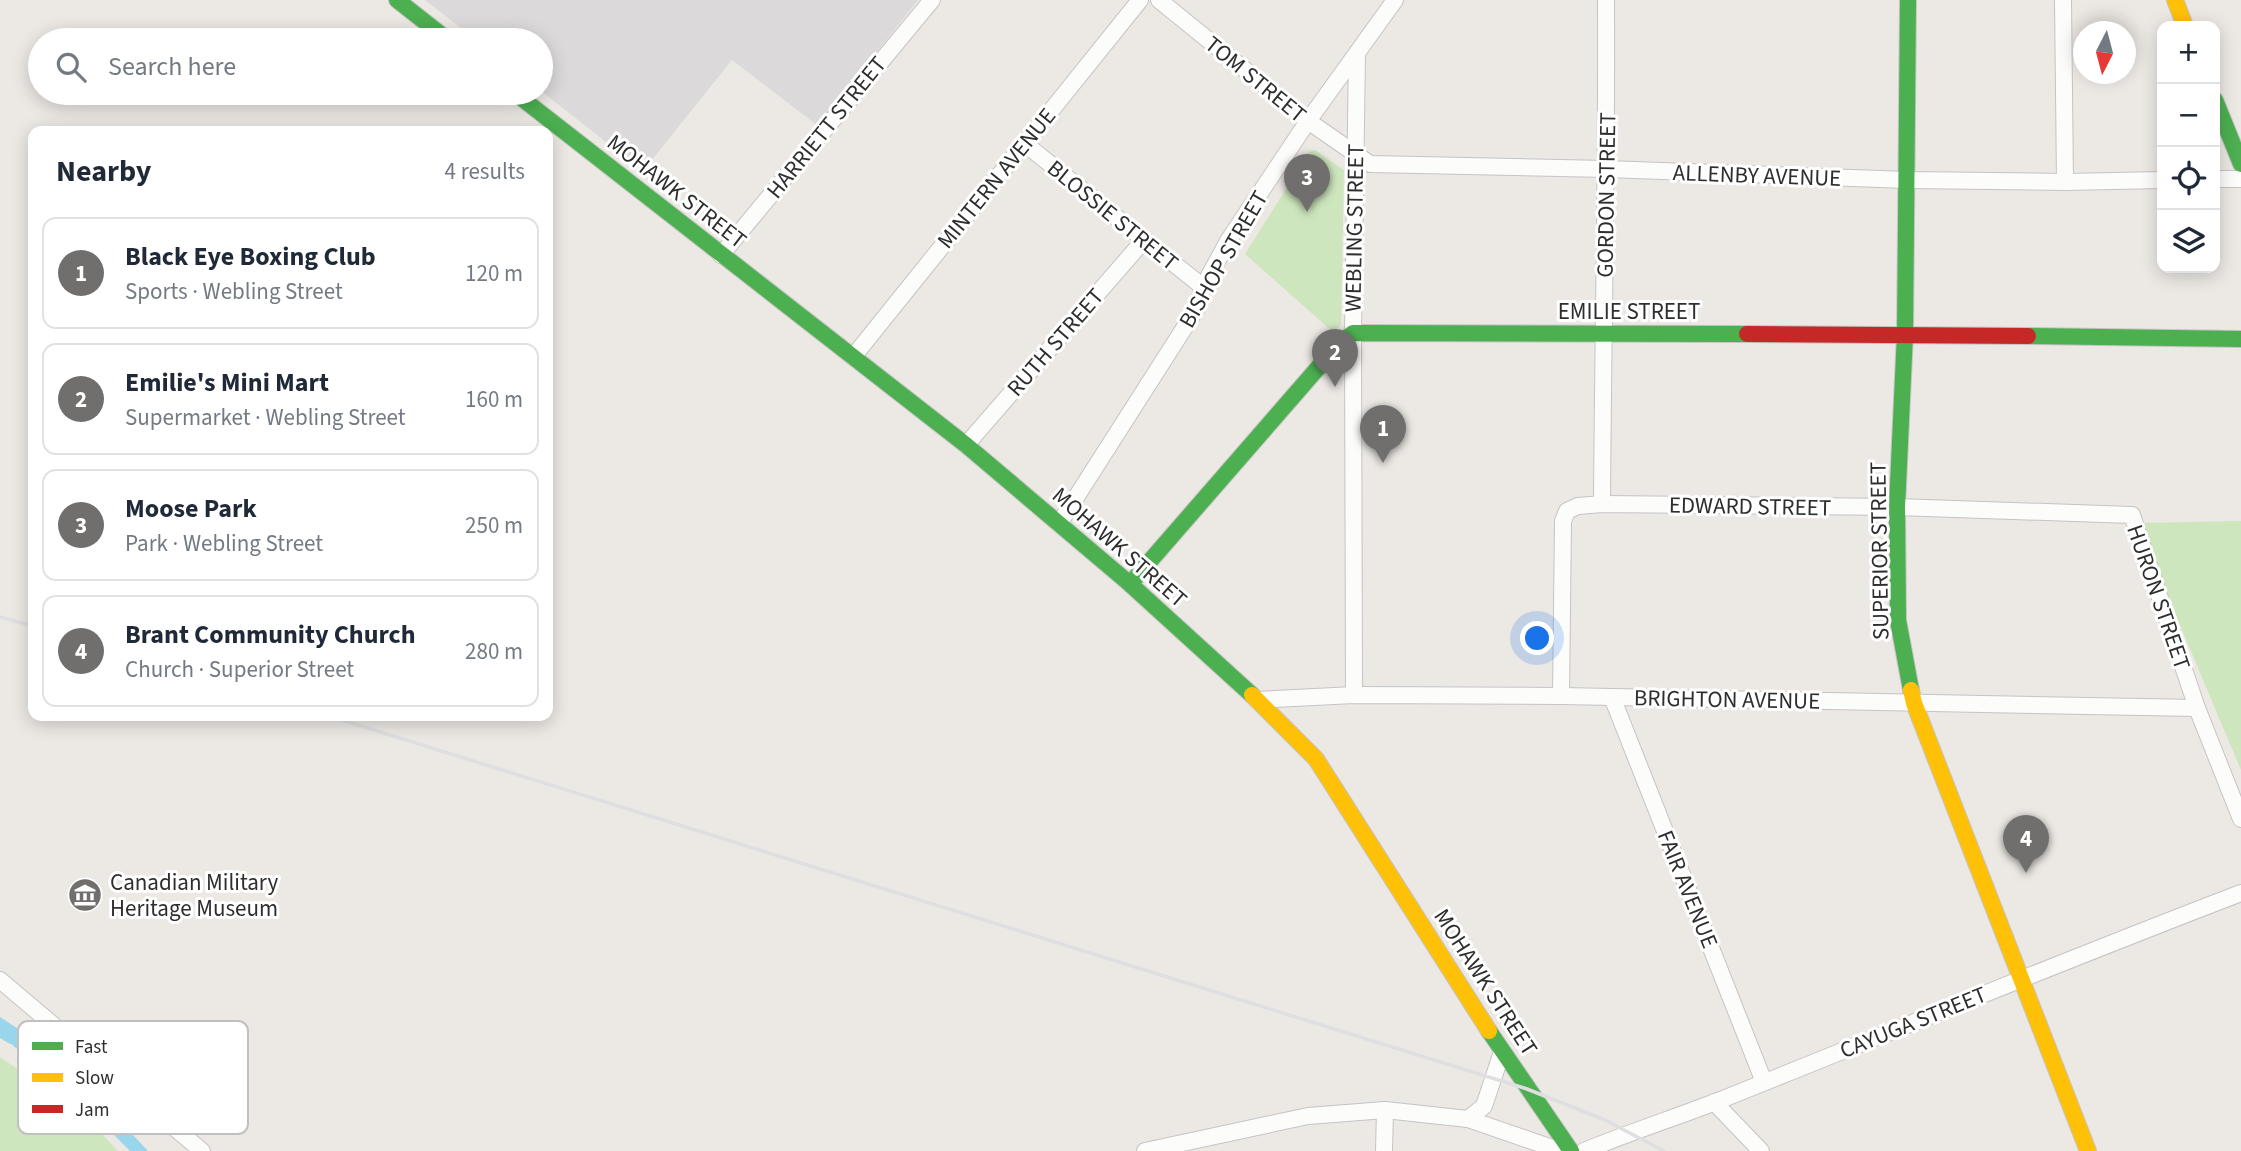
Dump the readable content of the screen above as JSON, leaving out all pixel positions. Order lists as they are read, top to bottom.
{
  "streets": {
    "street": [
      "TOM STREET",
      "HARRIETT STREET",
      "ALLENBY AVENUE",
      "MINTERN AVENUE",
      "MOHAWK STREET",
      "GORDON STREET",
      "BLOSSIE STREET",
      "WEBLING STREET",
      "BISHOP STREET",
      "EMILIE STREET",
      "RUTH STREET",
      "EDWARD STREET",
      "SUPERIOR STREET",
      "HURON STREET",
      "BRIGHTON AVENUE",
      "FAIR AVENUE",
      "CAYUGA STREET"
    ]
  },
  "crossings": [
    ["TOM STREET", "ALLENBY AVENUE"],
    ["TOM STREET", "WEBLING STREET"],
    ["TOM STREET", "BISHOP STREET"],
    ["HARRIETT STREET", "MOHAWK STREET"],
    ["ALLENBY AVENUE", "GORDON STREET"],
    ["ALLENBY AVENUE", "WEBLING STREET"],
    ["ALLENBY AVENUE", "SUPERIOR STREET"],
    ["MINTERN AVENUE", "MOHAWK STREET"],
    ["MINTERN AVENUE", "BLOSSIE STREET"],
    ["MOHAWK STREET", "BISHOP STREET"],
    ["MOHAWK STREET", "RUTH STREET"],
    ["MOHAWK STREET", "BRIGHTON AVENUE"],
    ["GORDON STREET", "EMILIE STREET"],
    ["GORDON STREET", "EDWARD STREET"],
    ["BLOSSIE STREET", "BISHOP STREET"],
    ["BLOSSIE STREET", "RUTH STREET"],
    ["WEBLING STREET", "BISHOP STREET"],
    ["WEBLING STREET", "EMILIE STREET"],
    ["WEBLING STREET", "BRIGHTON AVENUE"],
    ["EMILIE STREET", "SUPERIOR STREET"],
    ["EDWARD STREET", "SUPERIOR STREET"],
    ["EDWARD STREET", "HURON STREET"],
    ["SUPERIOR STREET", "HURON STREET"],
    ["SUPERIOR STREET", "BRIGHTON AVENUE"],
    ["SUPERIOR STREET", "CAYUGA STREET"],
    ["HURON STREET", "BRIGHTON AVENUE"],
    ["BRIGHTON AVENUE", "FAIR AVENUE"],
    ["FAIR AVENUE", "CAYUGA STREET"]
  ],
  "places": {
    "museum": ["Canadian Military Heritage Museum"]
  },
  "legend": ["Fast", "Slow", "Jam"],
  "north": "bottom",
  "page": {
    "map_buttons": ["+", "−"],
    "search": "Search here",
    "heading": ["Nearby", "4 results"],
    "pins": [
      "3",
      "2",
      "1",
      "4"
    ],
    "list": [
      {
        "mark": "1",
        "name": "Black Eye Boxing Club",
        "note": "Sports · Webling Street",
        "value": "120 m"
      },
      {
        "mark": "2",
        "name": "Emilie's Mini Mart",
        "note": "Supermarket · Webling Street",
        "value": "160 m"
      },
      {
        "mark": "3",
        "name": "Moose Park",
        "note": "Park · Webling Street",
        "value": "250 m"
      },
      {
        "mark": "4",
        "name": "Brant Community Church",
        "note": "Church · Superior Street",
        "value": "280 m"
      }
    ]
  }
}
